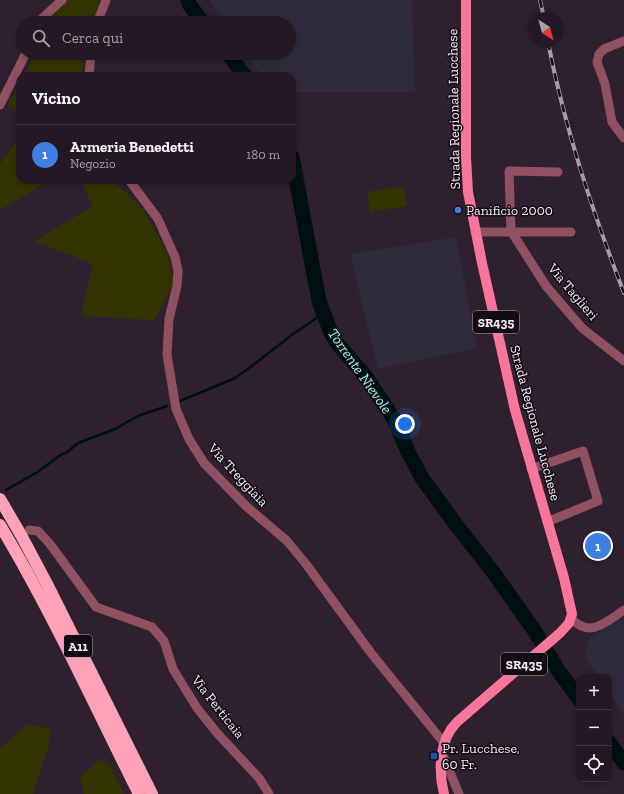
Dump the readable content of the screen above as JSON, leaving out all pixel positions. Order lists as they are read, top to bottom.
{
  "streets": {
    "highway": ["A11"],
    "main road": ["Strada Regionale Lucchese", "SR435"],
    "street": ["Via Taglieri", "Via Treggiaia", "Via Perticaia"]
  },
  "crossings": [
    ["Strada Regionale Lucchese", "SR435"],
    ["SR435", "Via Treggiaia"]
  ],
  "water": ["Torrente Nievole"],
  "places": {
    "other": ["Panificio 2000"],
    "transit": ["Pr. Lucchese, 60 Fr."]
  },
  "north": "bottom right",
  "page": {
    "search": "Cerca qui",
    "heading": "Vicino",
    "list": [
      {
        "mark": "1",
        "name": "Armeria Benedetti",
        "note": "Negozio",
        "value": "180 m"
      }
    ],
    "pins": "1",
    "map_buttons": ["+", "−"]
  }
}
